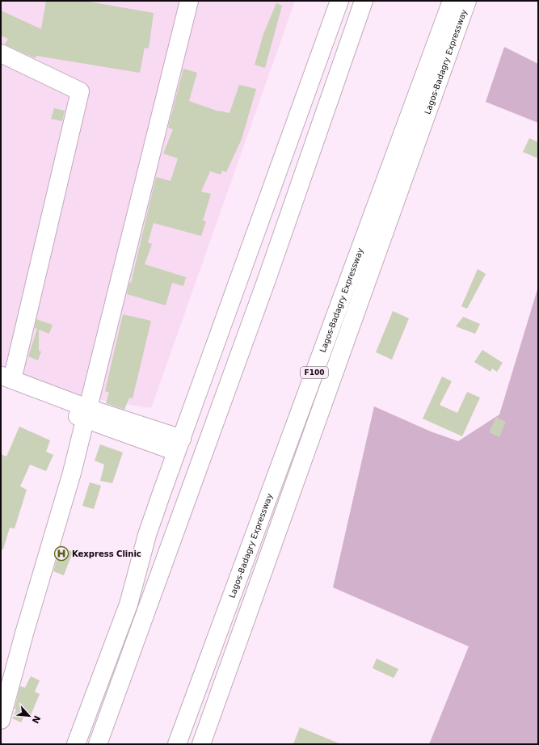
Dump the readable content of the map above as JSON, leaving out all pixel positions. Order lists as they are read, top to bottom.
{
  "streets": {
    "main road": ["Lagos-Badagry Expressway", "F100"]
  },
  "places": {
    "hospital": ["Kexpress Clinic"]
  },
  "north": "bottom right"
}
